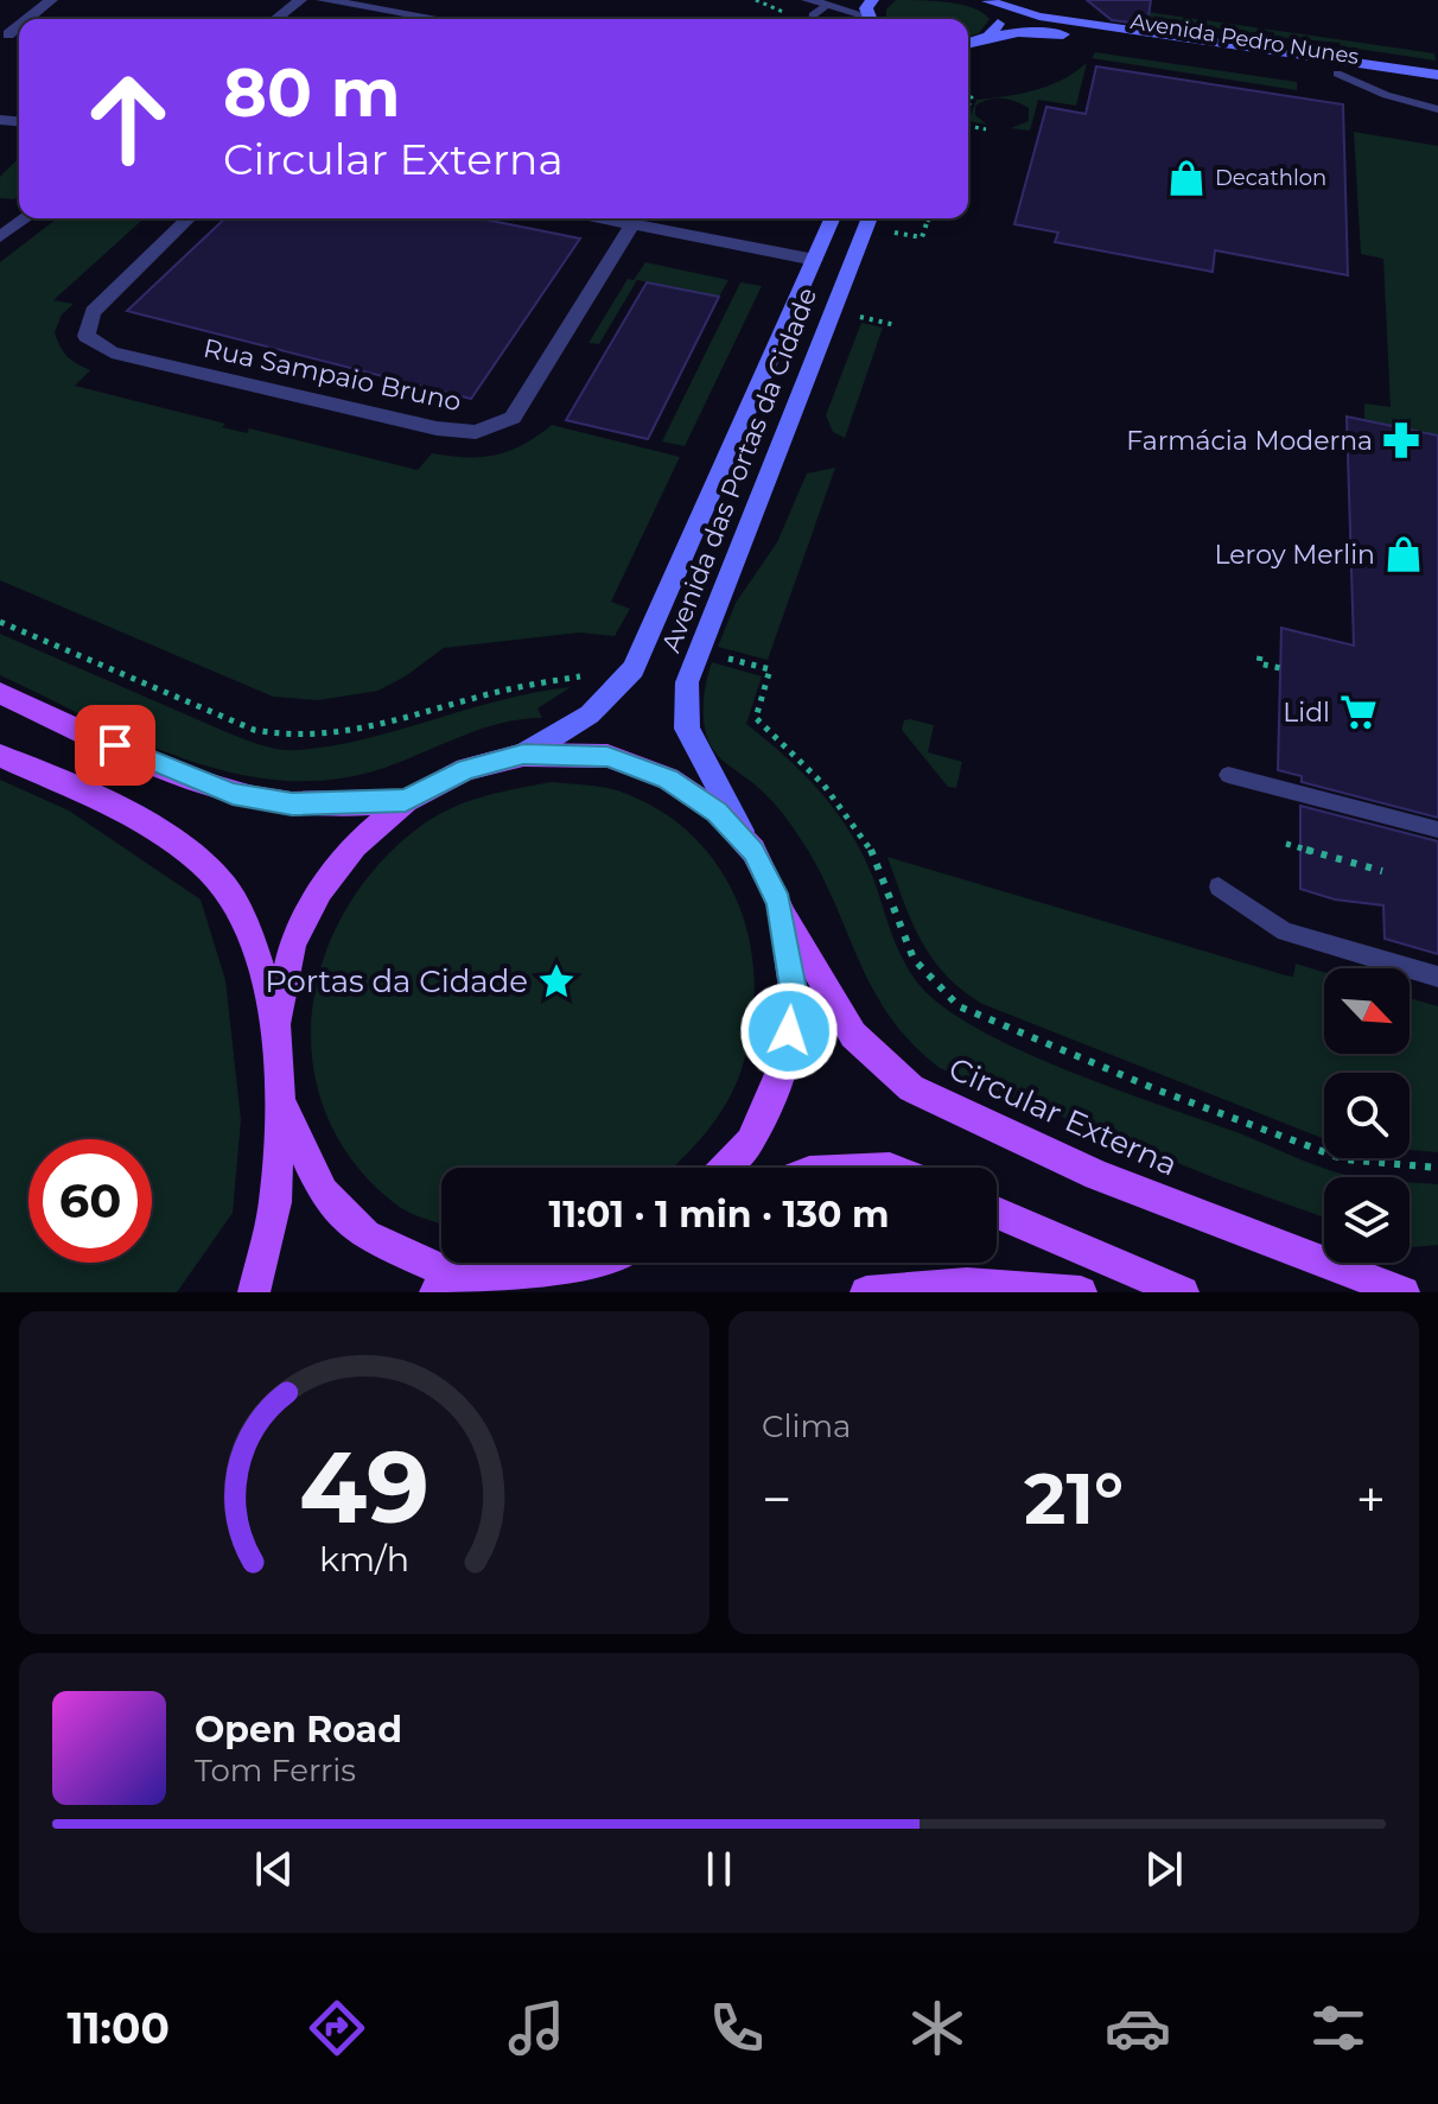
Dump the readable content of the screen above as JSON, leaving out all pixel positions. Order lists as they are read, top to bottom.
{
  "streets": {
    "main road": ["Circular Externa"],
    "street": ["Avenida Pedro Nunes", "Rua Sampaio Bruno", "Avenida das Portas da Cidade"]
  },
  "crossings": [
    ["Avenida das Portas da Cidade", "Circular Externa"]
  ],
  "places": {
    "shop": ["Decathlon", "Leroy Merlin"],
    "pharmacy": ["Farmácia Moderna"],
    "supermarket": ["Lidl"],
    "place": ["Portas da Cidade"]
  },
  "north": "bottom right",
  "page": {
    "turn": ["80 m", "Circular Externa"],
    "limit": "60",
    "trip": "11:01 · 1 min · 130 m",
    "tile": "Clima",
    "heat": ["−", "21°", "+"],
    "song": ["Open Road", "Tom Ferris"],
    "tabs": "11:00",
    "gauge": ["49", "km/h"]
  }
}
